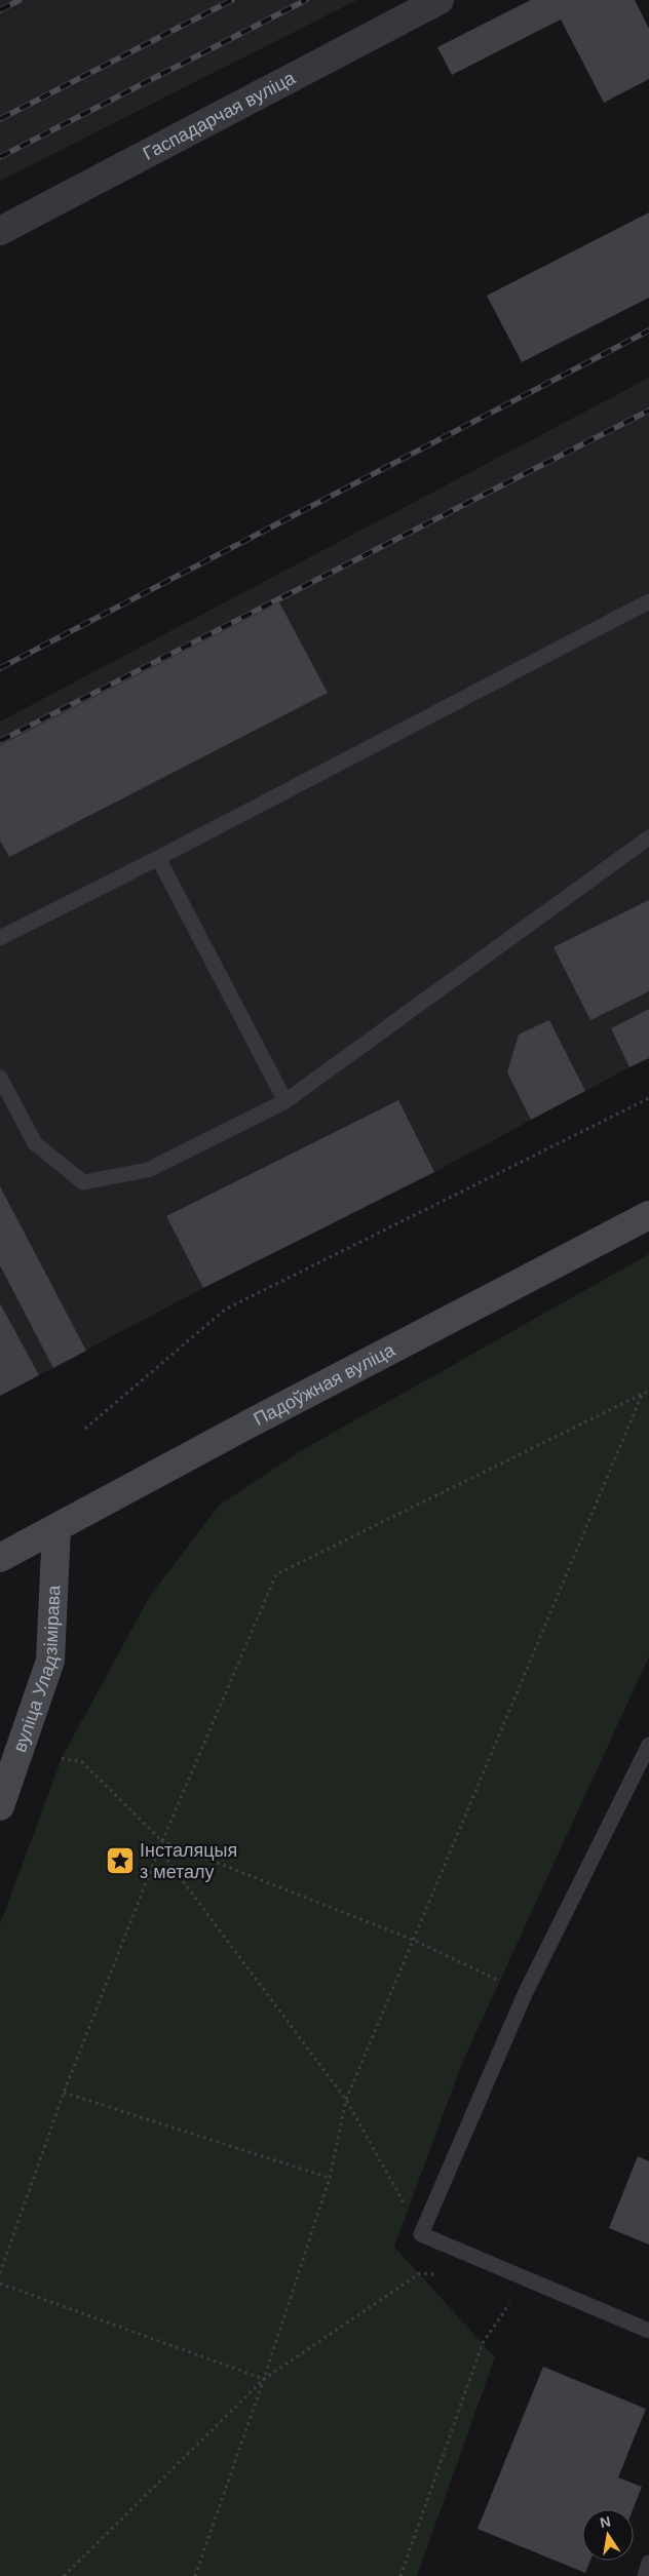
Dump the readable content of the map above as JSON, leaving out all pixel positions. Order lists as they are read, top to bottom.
{
  "streets": {
    "main road": ["Падоўжная вуліца", "вуліца Уладзімірава"],
    "street": ["Гаспадарчая вуліца"]
  },
  "crossings": [
    ["Падоўжная вуліца", "вуліца Уладзімірава"]
  ],
  "places": {
    "place": ["Інсталяцыя з металу"]
  },
  "north": "top"
}
